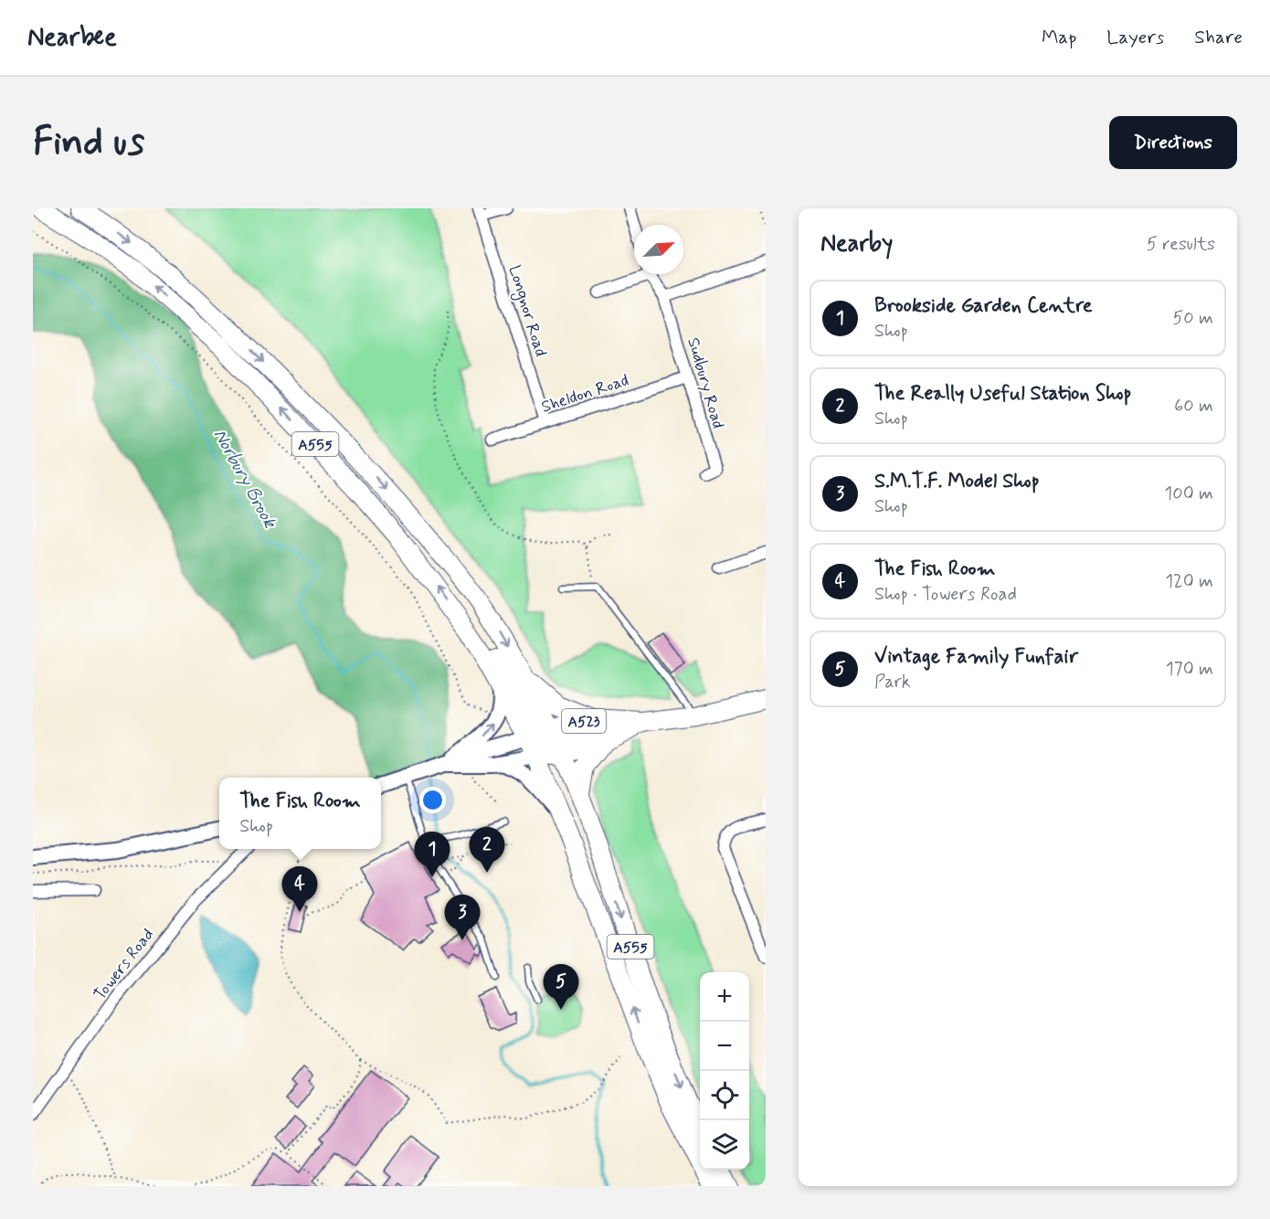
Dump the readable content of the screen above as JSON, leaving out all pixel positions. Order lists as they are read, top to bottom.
{
  "streets": {
    "highway": ["A555", "A523"],
    "street": [
      "Longnor Road",
      "Sudbury Road",
      "Sheldon Road",
      "Towers Road"
    ]
  },
  "crossings": [
    ["Longnor Road", "Sheldon Road"],
    ["Sudbury Road", "Sheldon Road"],
    ["A555", "A523"]
  ],
  "water": ["Norbury Brook"],
  "north": "top right",
  "page": {
    "header": "Nearbee",
    "nav": ["Map", "Layers", "Share"],
    "buttons": "Directions",
    "title": "Find us",
    "heading": ["Nearby", "5 results"],
    "list": [
      {
        "mark": "1",
        "name": "Brookside Garden Centre",
        "note": "Shop",
        "value": "50 m"
      },
      {
        "mark": "2",
        "name": "The Really Useful Station Shop",
        "note": "Shop",
        "value": "60 m"
      },
      {
        "mark": "3",
        "name": "S.M.T.F. Model Shop",
        "note": "Shop",
        "value": "100 m"
      },
      {
        "mark": "4",
        "name": "The Fish Room",
        "note": "Shop · Towers Road",
        "value": "120 m"
      },
      {
        "mark": "5",
        "name": "Vintage Family Funfair",
        "note": "Park",
        "value": "170 m"
      }
    ],
    "popup": ["The Fish Room", "Shop"],
    "pins": [
      "2",
      "1",
      "4",
      "3",
      "5"
    ],
    "map_buttons": ["+", "−"]
  }
}
